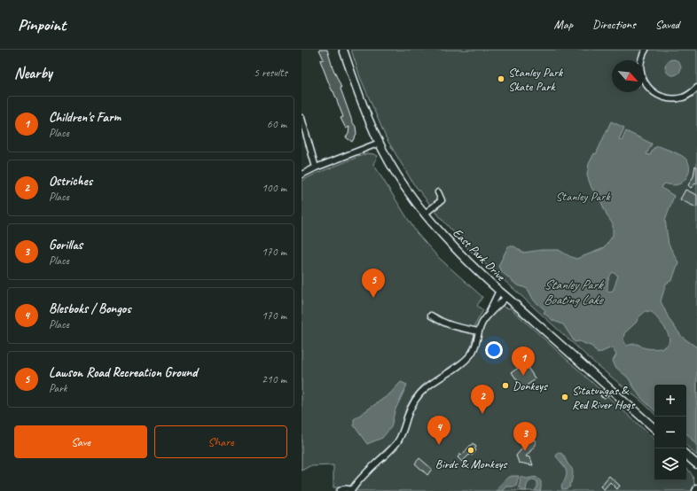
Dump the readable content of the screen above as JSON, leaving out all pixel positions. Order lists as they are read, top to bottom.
{
  "streets": {
    "main road": ["East Park Drive"]
  },
  "water": ["Stanley Park Boating Lake"],
  "parks": ["Stanley Park"],
  "places": [
    "Stanley Park Skate Park",
    "Donkeys",
    "Sitatungas & Red River Hogs",
    "Birds & Monkeys"
  ],
  "north": "bottom right",
  "page": {
    "header": "Pinpoint",
    "nav": ["Map", "Directions", "Saved"],
    "heading": ["Nearby", "5 results"],
    "list": [
      {
        "mark": "1",
        "name": "Children's Farm",
        "note": "Place",
        "value": "60 m"
      },
      {
        "mark": "2",
        "name": "Ostriches",
        "note": "Place",
        "value": "100 m"
      },
      {
        "mark": "3",
        "name": "Gorillas",
        "note": "Place",
        "value": "170 m"
      },
      {
        "mark": "4",
        "name": "Blesboks / Bongos",
        "note": "Place",
        "value": "170 m"
      },
      {
        "mark": "5",
        "name": "Lawson Road Recreation Ground",
        "note": "Park",
        "value": "210 m"
      }
    ],
    "pins": [
      "5",
      "1",
      "2",
      "4",
      "3"
    ],
    "map_buttons": ["+", "−"],
    "buttons": ["Save", "Share"]
  }
}
